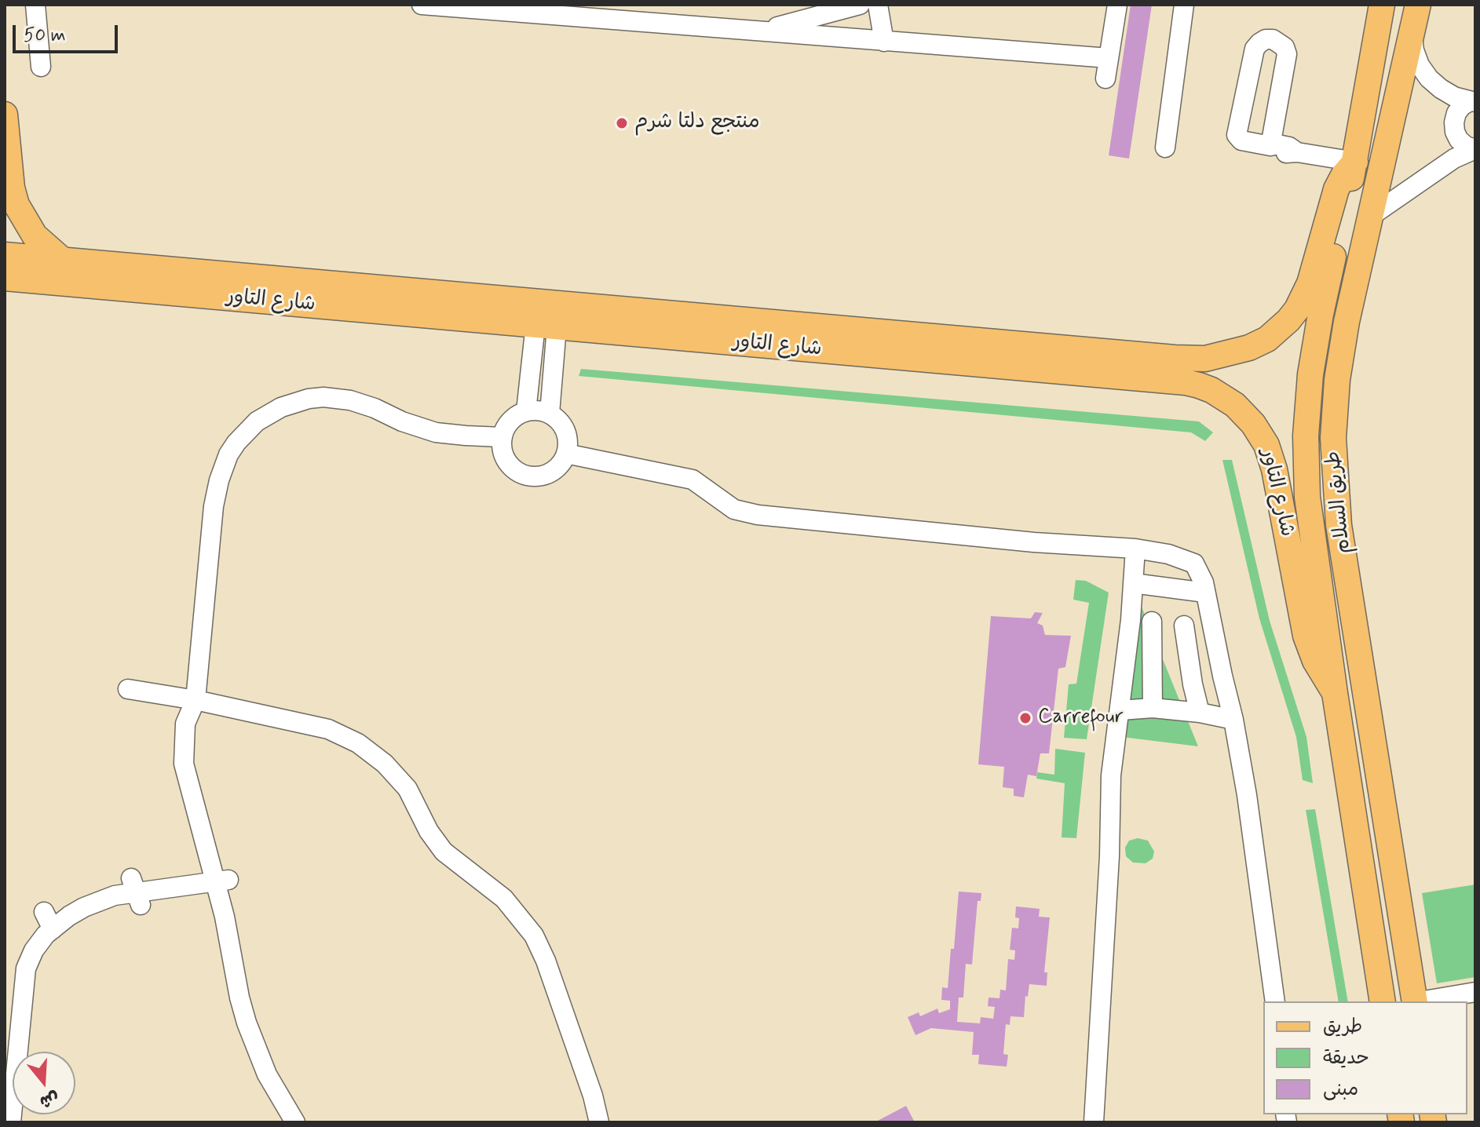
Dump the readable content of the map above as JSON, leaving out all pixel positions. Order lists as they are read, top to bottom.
{
  "streets": {
    "main road": ["شارع التاور", "طريق السلام"]
  },
  "crossings": [
    ["شارع التاور", "طريق السلام"]
  ],
  "places": ["منتجع دلتا شرم", "Carrefour"],
  "legend": ["طريق", "حديقة", "مبنى"],
  "scale_bar": "50 m",
  "north": "bottom"
}
